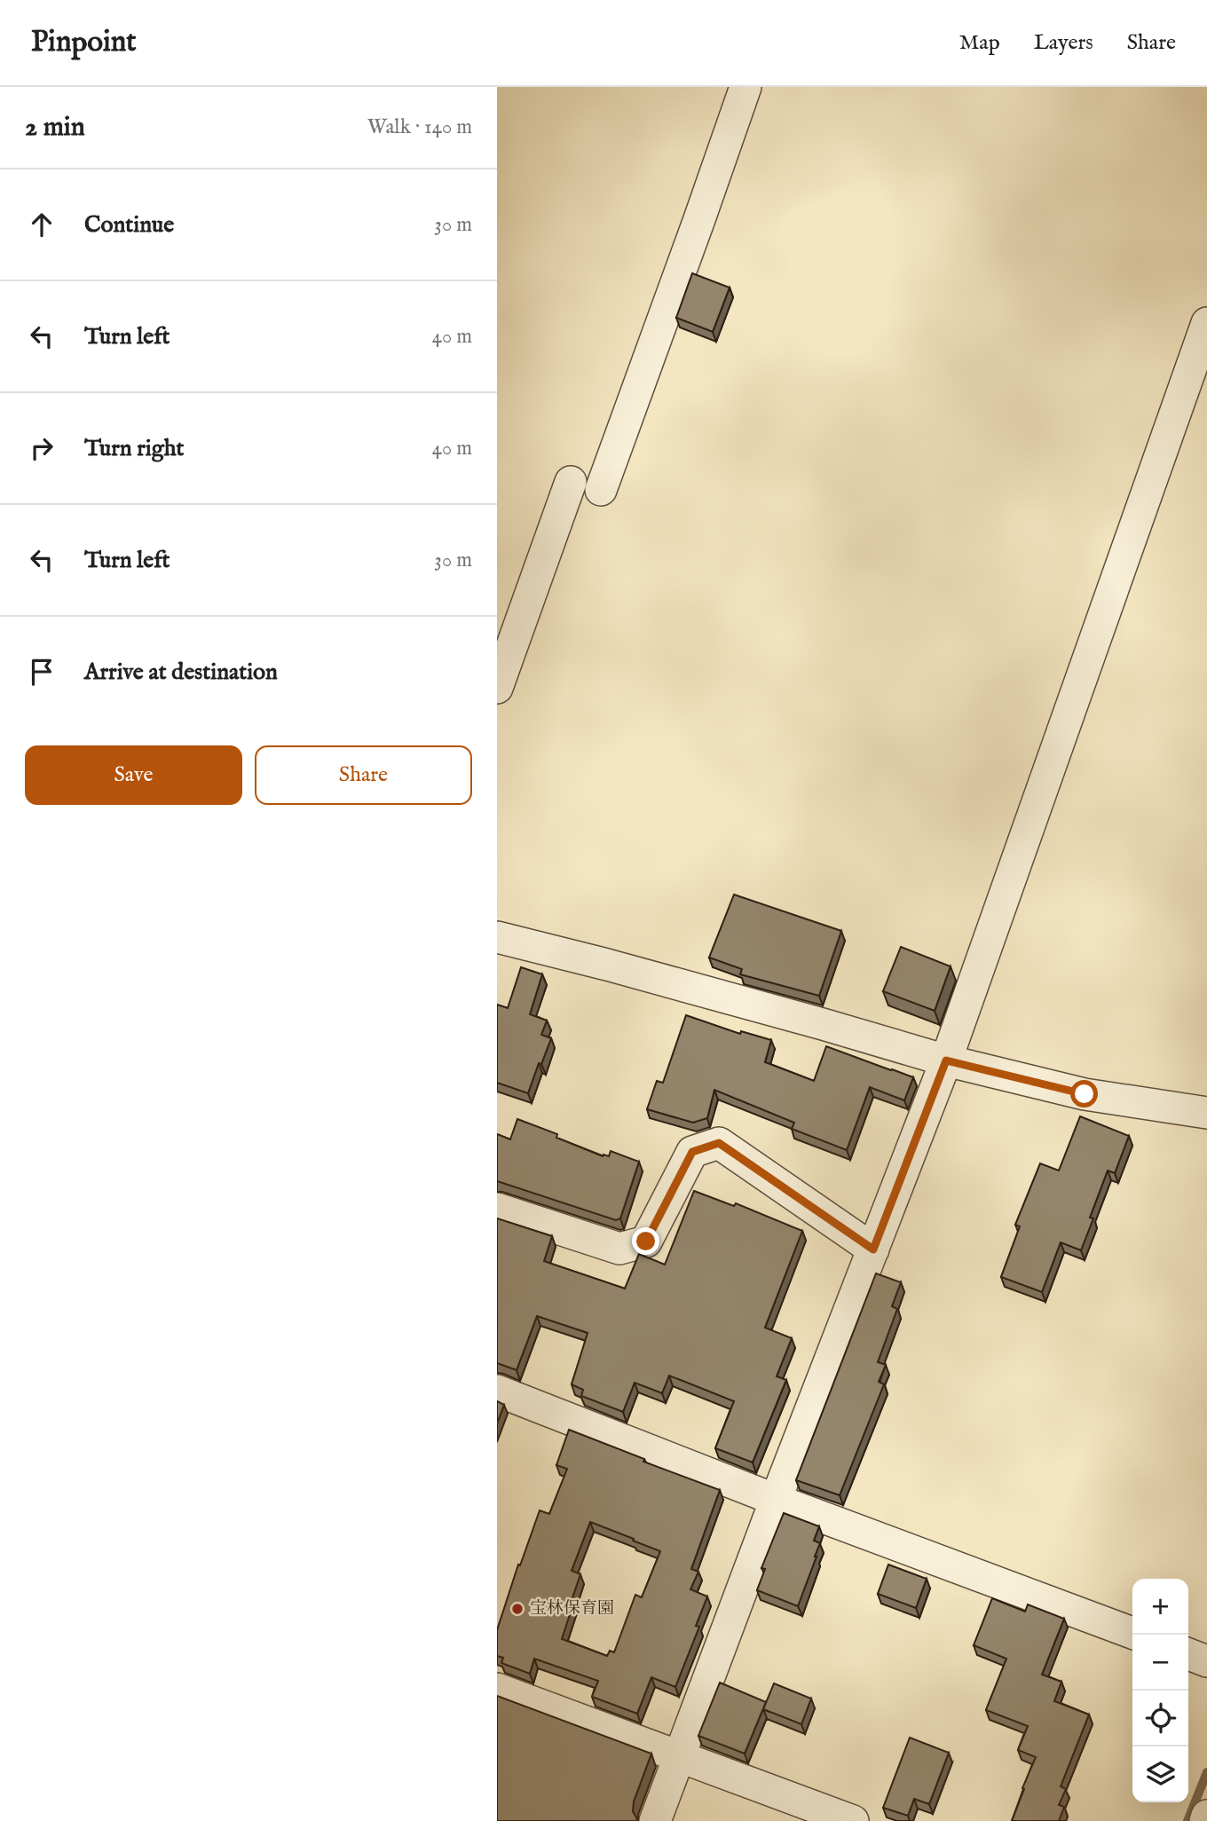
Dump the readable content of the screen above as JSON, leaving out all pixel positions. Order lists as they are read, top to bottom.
{
  "places": ["宝林保育園"],
  "page": {
    "header": "Pinpoint",
    "nav": ["Map", "Layers", "Share"],
    "heading": ["2 min", "Walk · 140 m"],
    "list": [
      ["Continue", "30 m"],
      ["Turn left", "40 m"],
      ["Turn right", "40 m"],
      ["Turn left", "30 m"],
      "Arrive at destination"
    ],
    "buttons": ["Save", "Share"],
    "map_buttons": ["+", "−"]
  }
}
